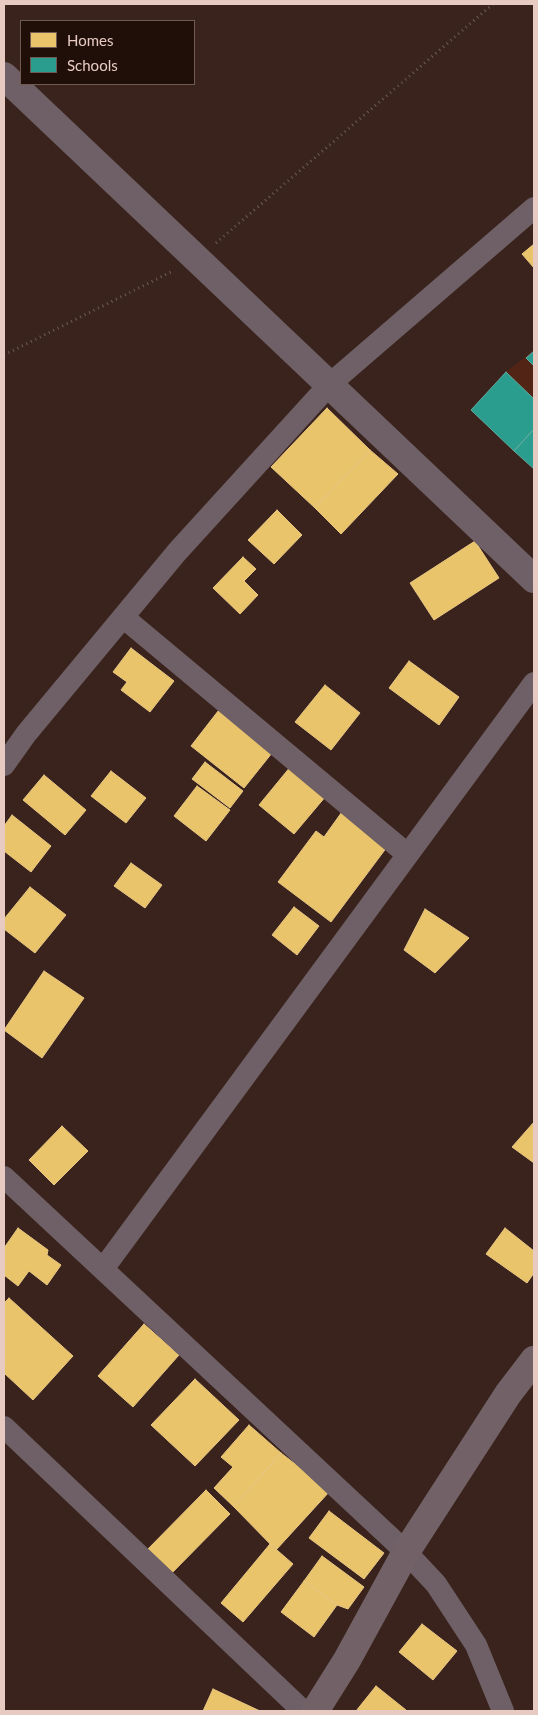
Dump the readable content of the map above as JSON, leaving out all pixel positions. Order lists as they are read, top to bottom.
{
  "legend": ["Homes", "Schools"]
}
